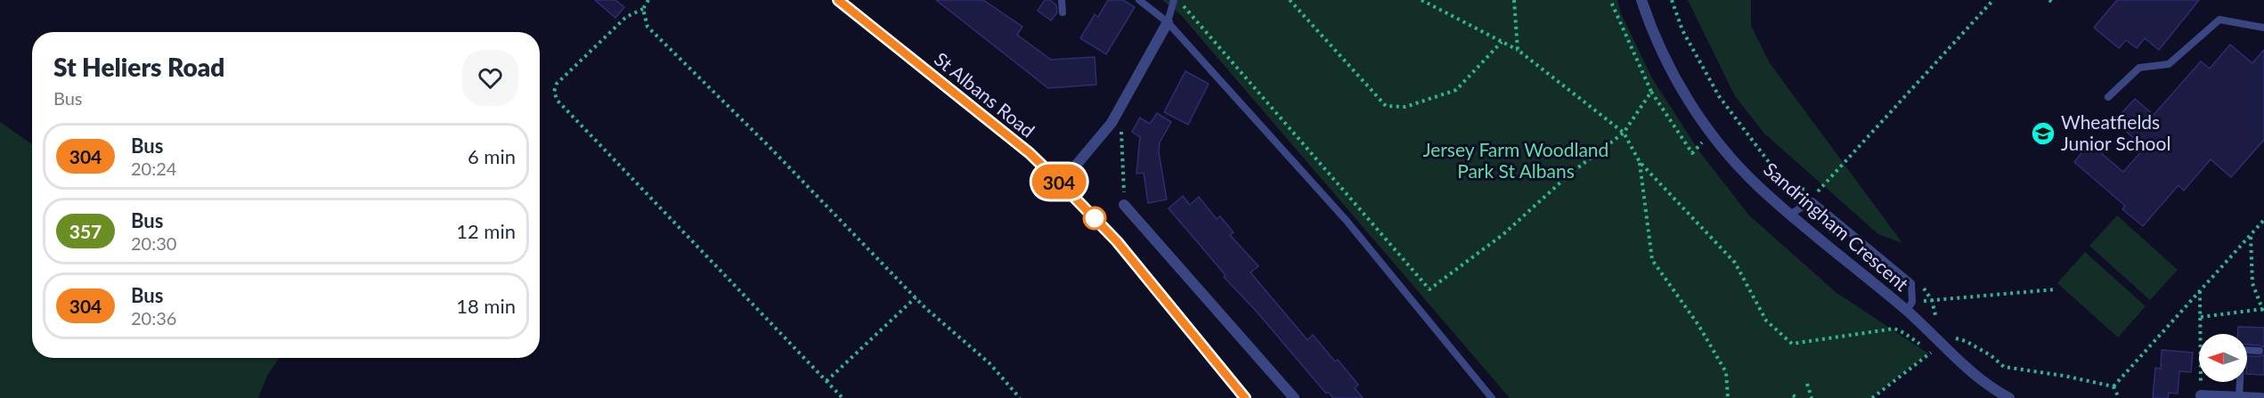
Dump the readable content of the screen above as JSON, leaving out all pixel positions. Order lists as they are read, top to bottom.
{
  "streets": {
    "main road": ["St Albans Road"],
    "street": ["Sandringham Crescent"]
  },
  "parks": ["Jersey Farm Woodland Park St Albans"],
  "places": {
    "school or university": ["Wheatfields Junior School"]
  },
  "lines": ["bus line 304"],
  "north": "left",
  "page": {
    "on_map": "304",
    "heading": ["St Heliers Road", "Bus"],
    "list": [
      {
        "mark": "304",
        "name": "Bus",
        "note": "20:24",
        "value": "6 min"
      },
      {
        "mark": "357",
        "name": "Bus",
        "note": "20:30",
        "value": "12 min"
      },
      {
        "mark": "304",
        "name": "Bus",
        "note": "20:36",
        "value": "18 min"
      }
    ]
  }
}
